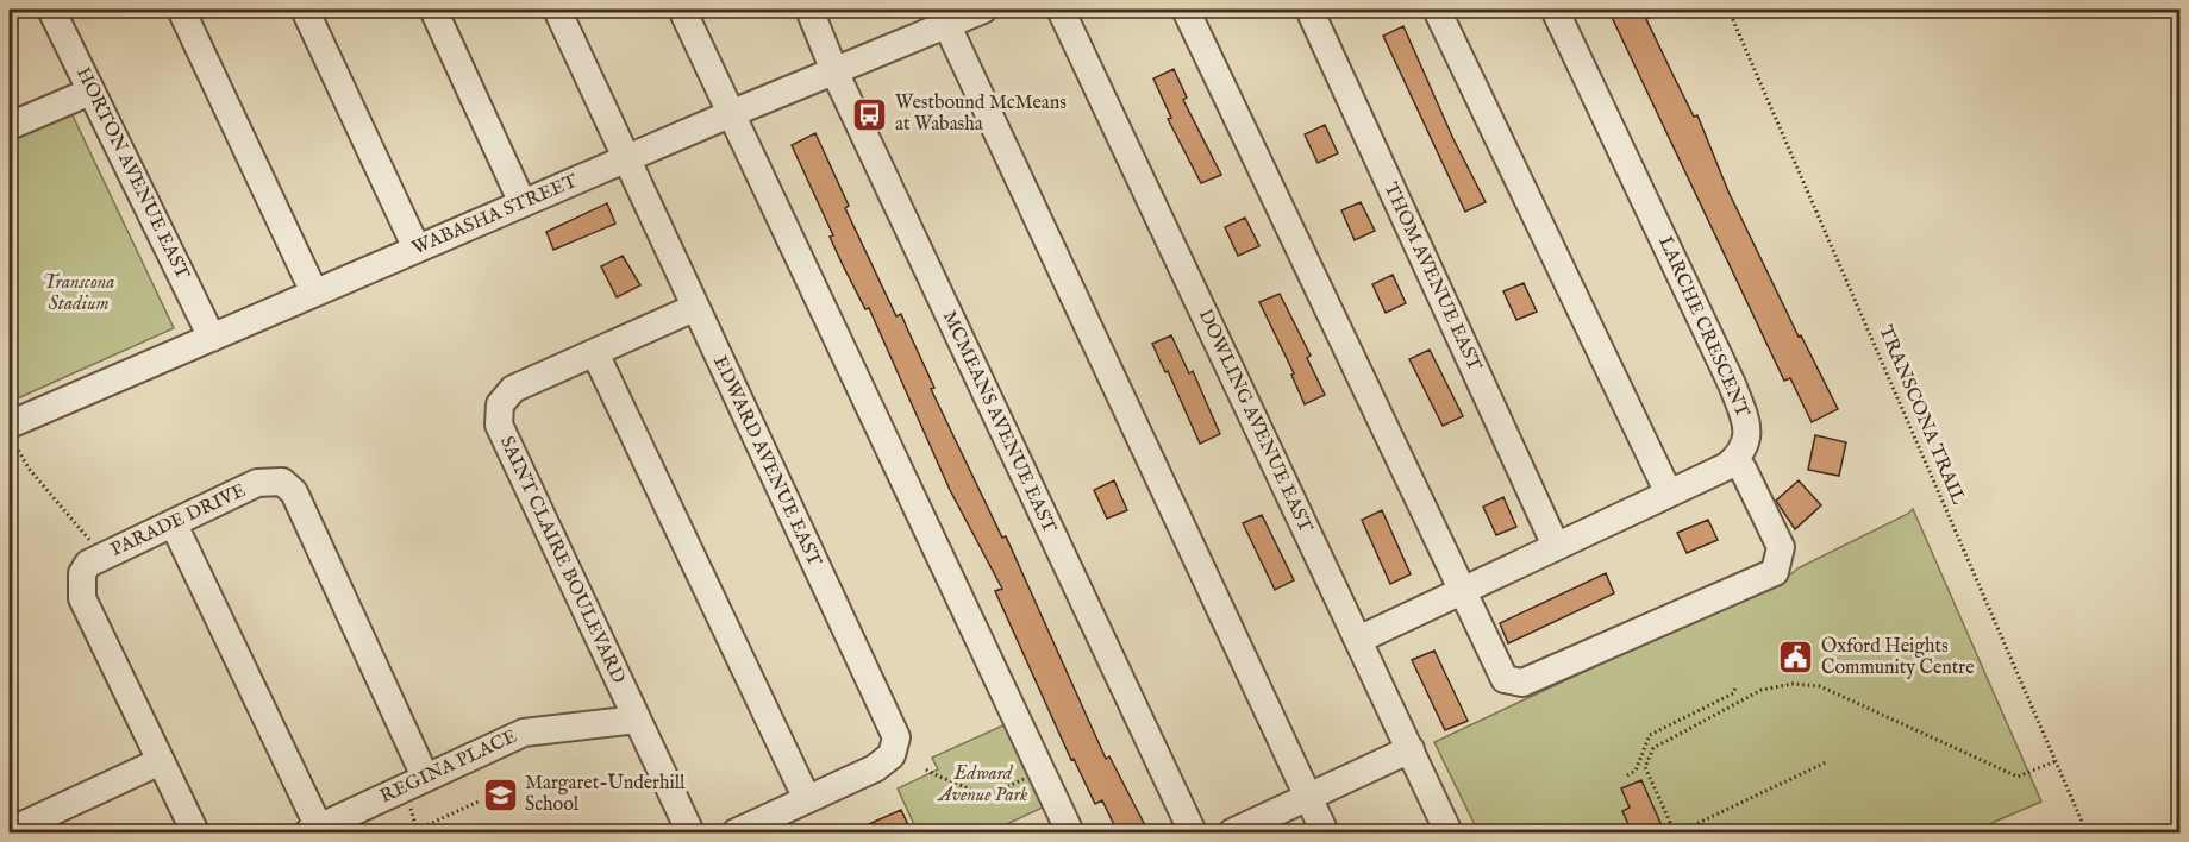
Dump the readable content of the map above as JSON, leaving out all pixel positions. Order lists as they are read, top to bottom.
{
  "streets": {
    "street": [
      "HORTON AVENUE EAST",
      "WABASHA STREET",
      "THOM AVENUE EAST",
      "LARCHE CRESCENT",
      "DOWLING AVENUE EAST",
      "MCMEANS AVENUE EAST",
      "EDWARD AVENUE EAST",
      "PARADE DRIVE",
      "SAINT CLAIRE BOULEVARD",
      "REGINA PLACE"
    ],
    "path": ["TRANSCONA TRAIL"]
  },
  "crossings": [
    ["HORTON AVENUE EAST", "WABASHA STREET"],
    ["WABASHA STREET", "MCMEANS AVENUE EAST"],
    ["WABASHA STREET", "EDWARD AVENUE EAST"],
    ["EDWARD AVENUE EAST", "SAINT CLAIRE BOULEVARD"],
    ["PARADE DRIVE", "REGINA PLACE"],
    ["SAINT CLAIRE BOULEVARD", "REGINA PLACE"]
  ],
  "parks": ["Transcona Stadium", "Edward Avenue Park"],
  "places": {
    "bus stop": ["Westbound McMeans at Wabasha"],
    "public building": ["Oxford Heights Community Centre"],
    "school or university": ["Margaret-Underhill School"]
  }
}
